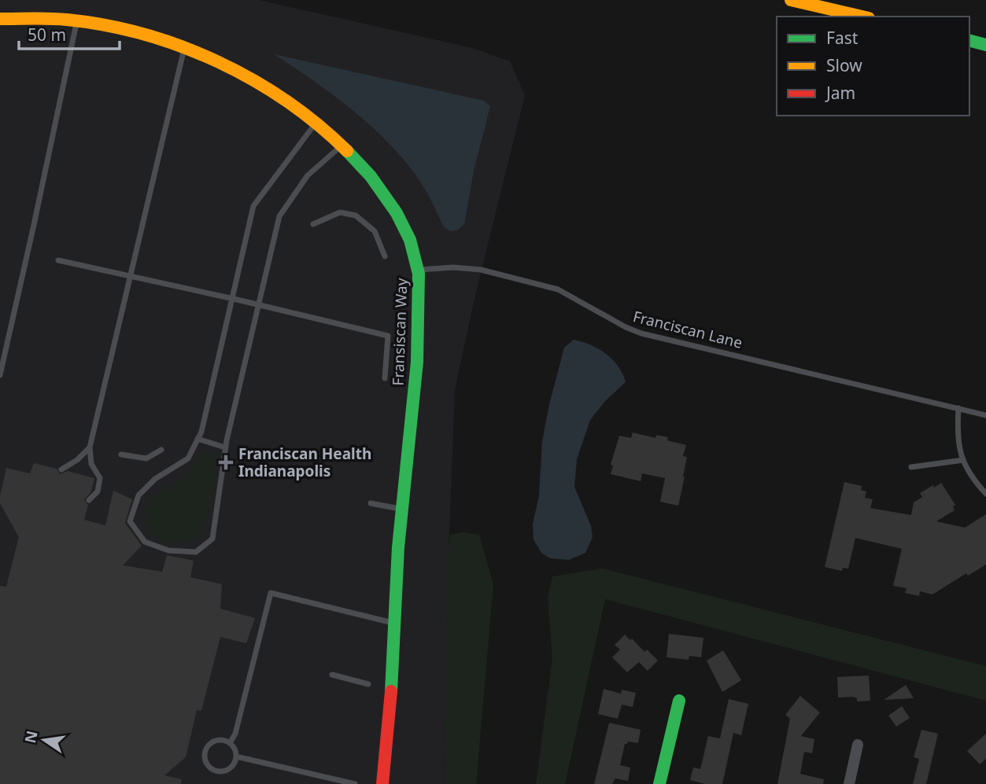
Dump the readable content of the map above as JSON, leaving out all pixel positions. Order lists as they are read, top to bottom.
{
  "streets": {
    "main road": ["Fransiscan Way"],
    "lane": ["Franciscan Lane"]
  },
  "crossings": [
    ["Franciscan Lane", "Fransiscan Way"]
  ],
  "places": {
    "health": ["Franciscan Health Indianapolis"]
  },
  "legend": ["Fast", "Slow", "Jam"],
  "scale_bar": "50 m",
  "north": "left"
}
